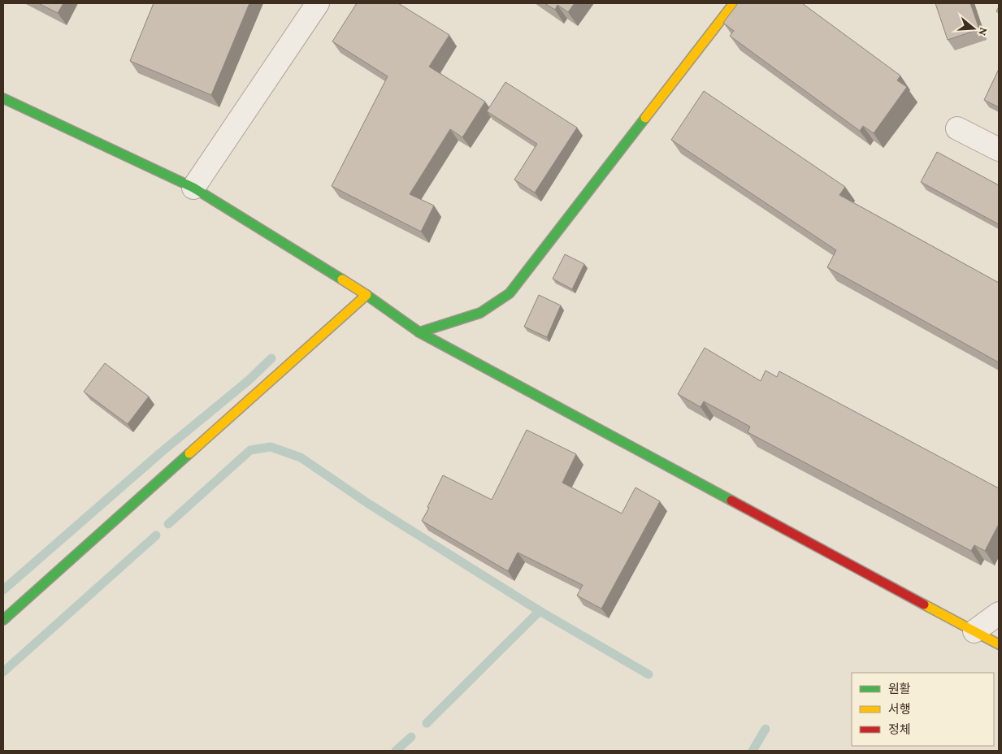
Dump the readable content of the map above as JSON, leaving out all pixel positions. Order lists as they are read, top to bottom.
{
  "legend": ["원활", "서행", "정체"],
  "north": "right"
}
